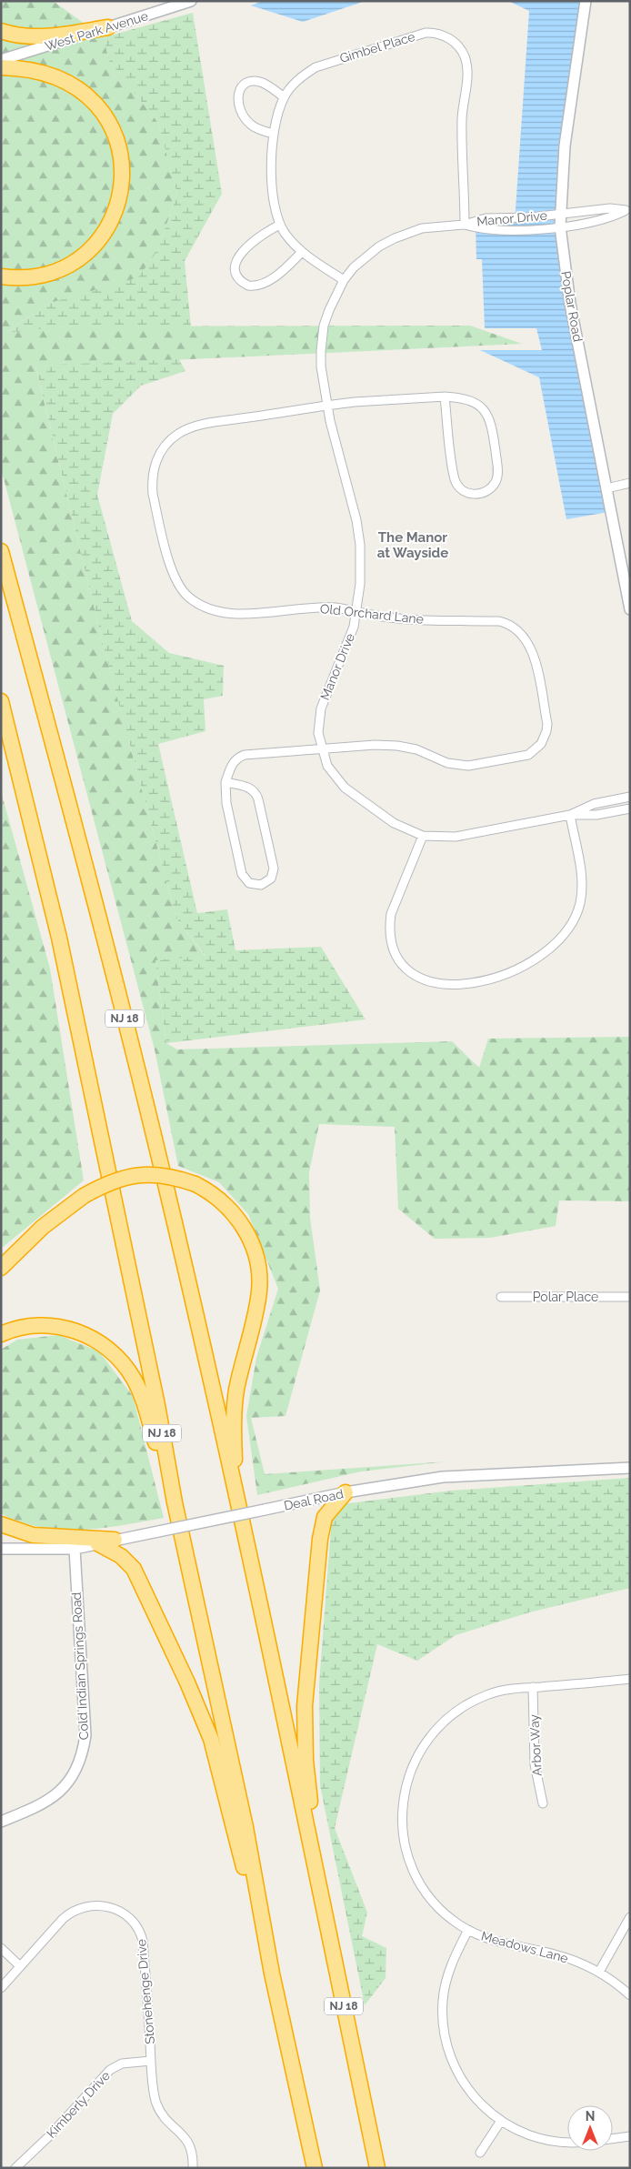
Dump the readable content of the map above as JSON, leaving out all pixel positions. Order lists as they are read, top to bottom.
{
  "streets": {
    "highway": ["NJ 18"],
    "street": [
      "West Park Avenue",
      "Gimbel Place",
      "Manor Drive",
      "Poplar Road",
      "Old Orchard Lane",
      "Polar Place",
      "Deal Road",
      "Cold Indian Springs Road",
      "Arbor Way",
      "Meadows Lane",
      "Stonehenge Drive",
      "Kimberly Drive"
    ]
  },
  "crossings": [
    ["Gimbel Place", "Manor Drive"],
    ["Manor Drive", "Poplar Road"],
    ["Manor Drive", "Old Orchard Lane"],
    ["Deal Road", "Cold Indian Springs Road"],
    ["Arbor Way", "Meadows Lane"],
    ["Stonehenge Drive", "Kimberly Drive"]
  ],
  "districts": ["The Manor at Wayside"],
  "north": "top"
}
